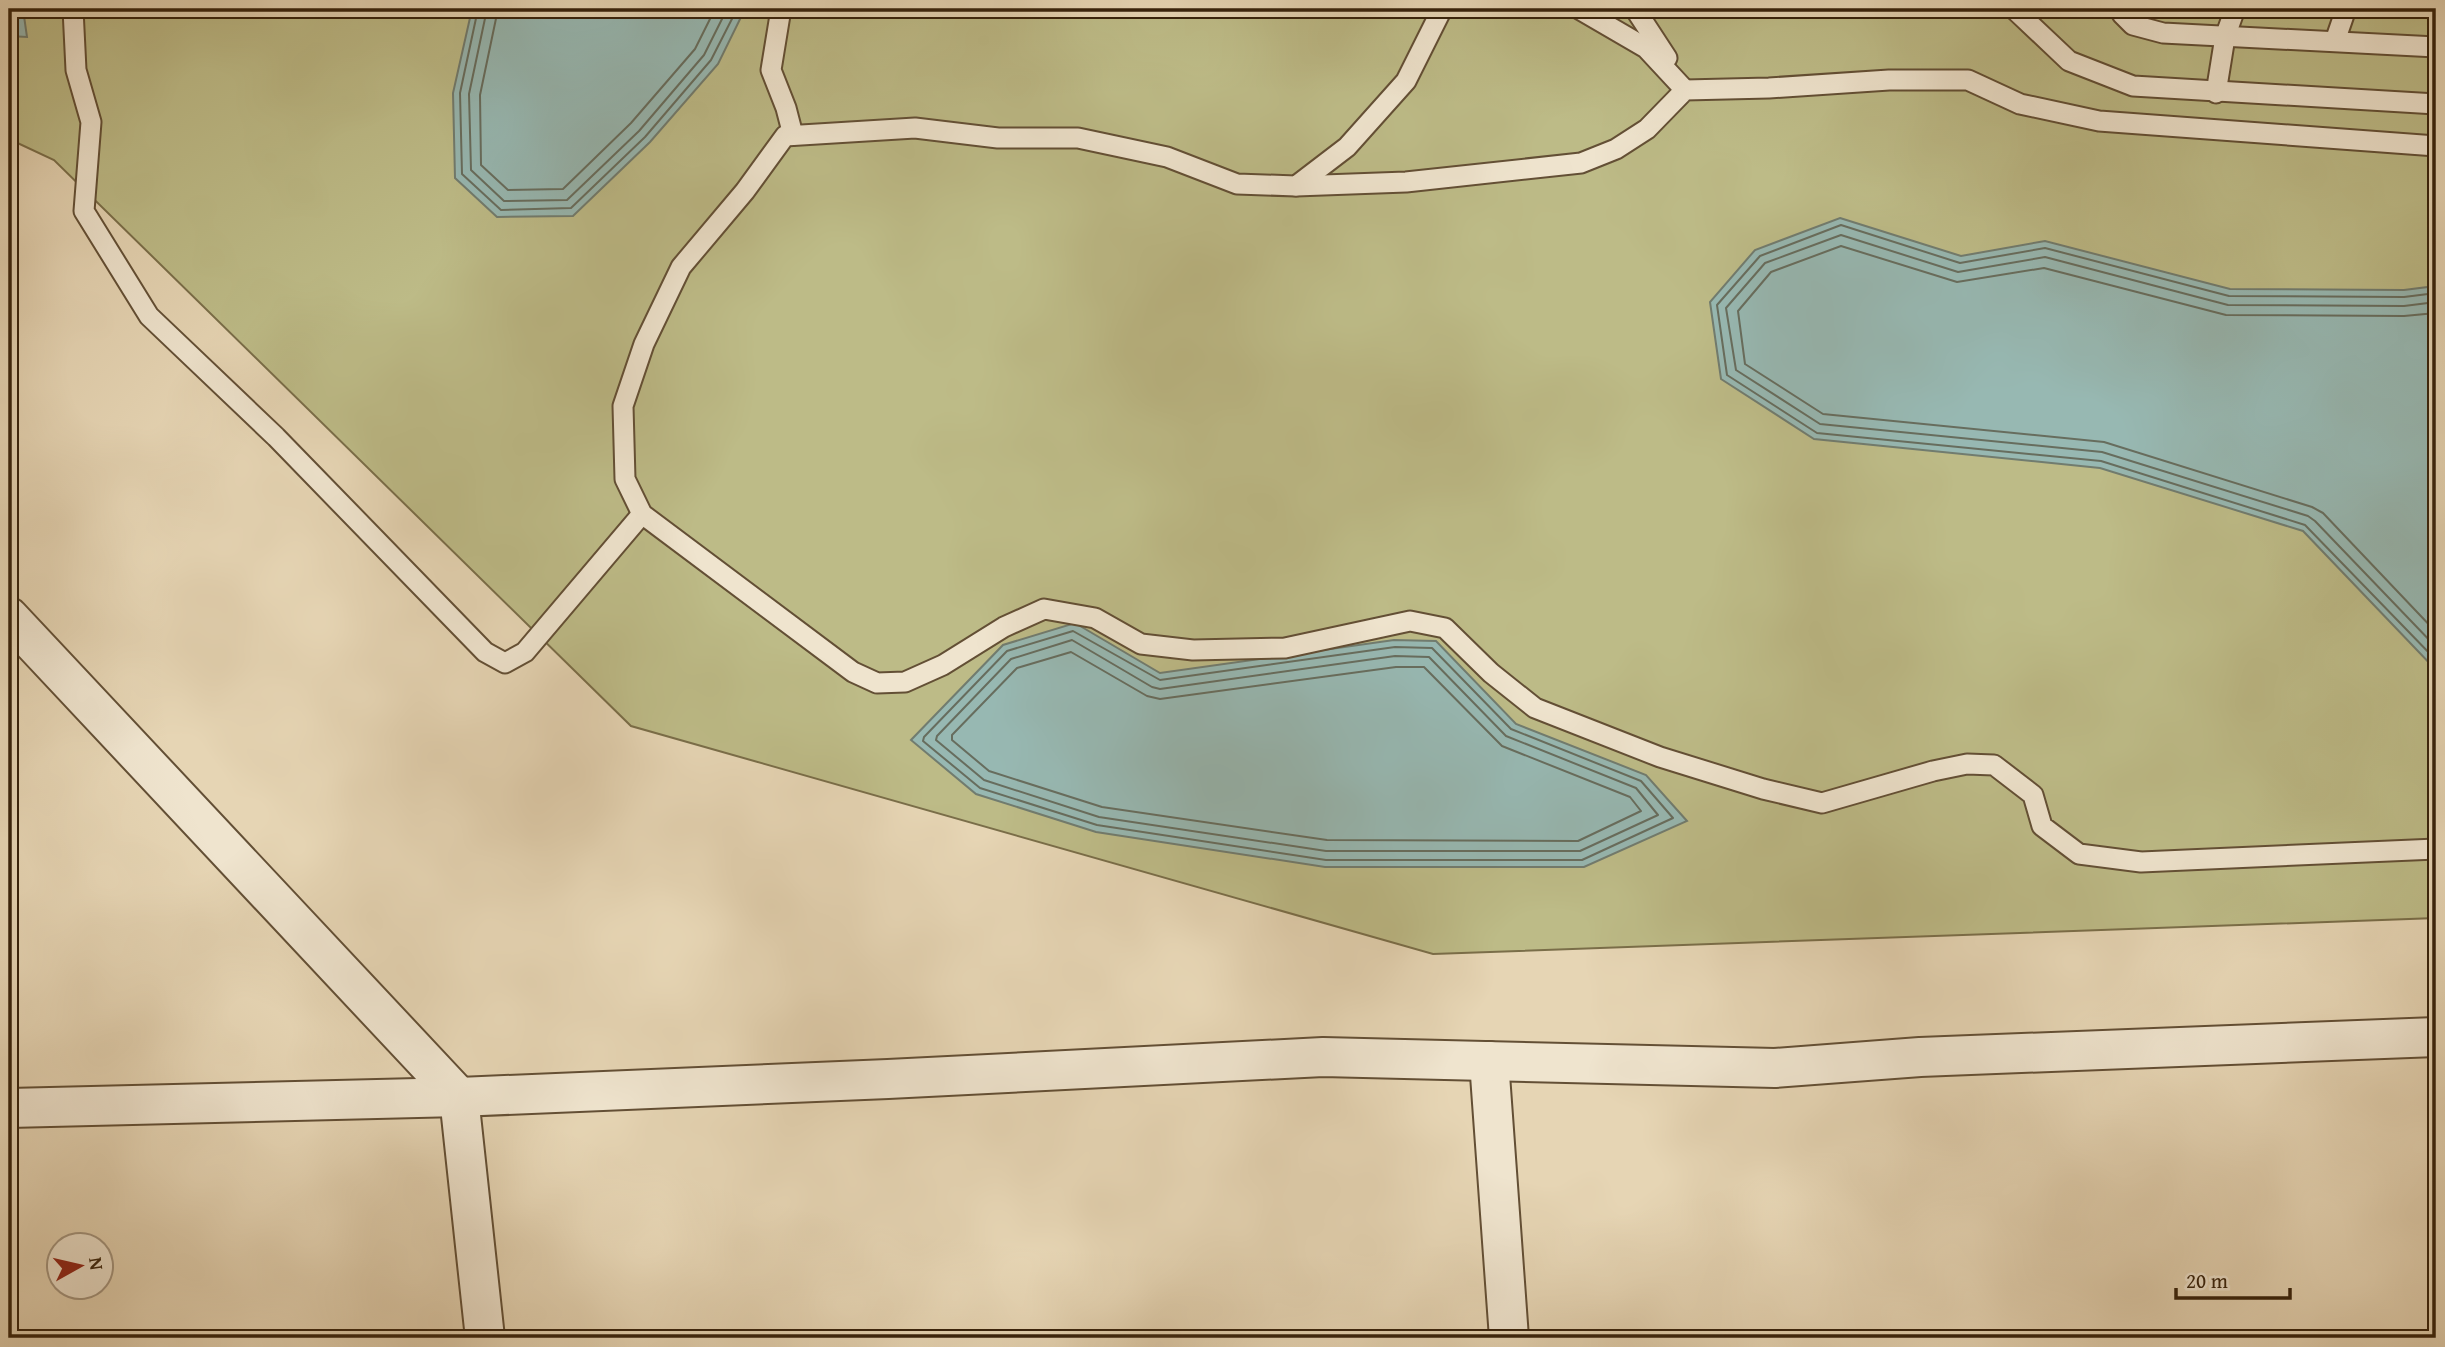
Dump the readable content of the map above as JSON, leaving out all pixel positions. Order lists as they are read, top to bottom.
{
  "scale_bar": "20 m",
  "north": "right"
}
